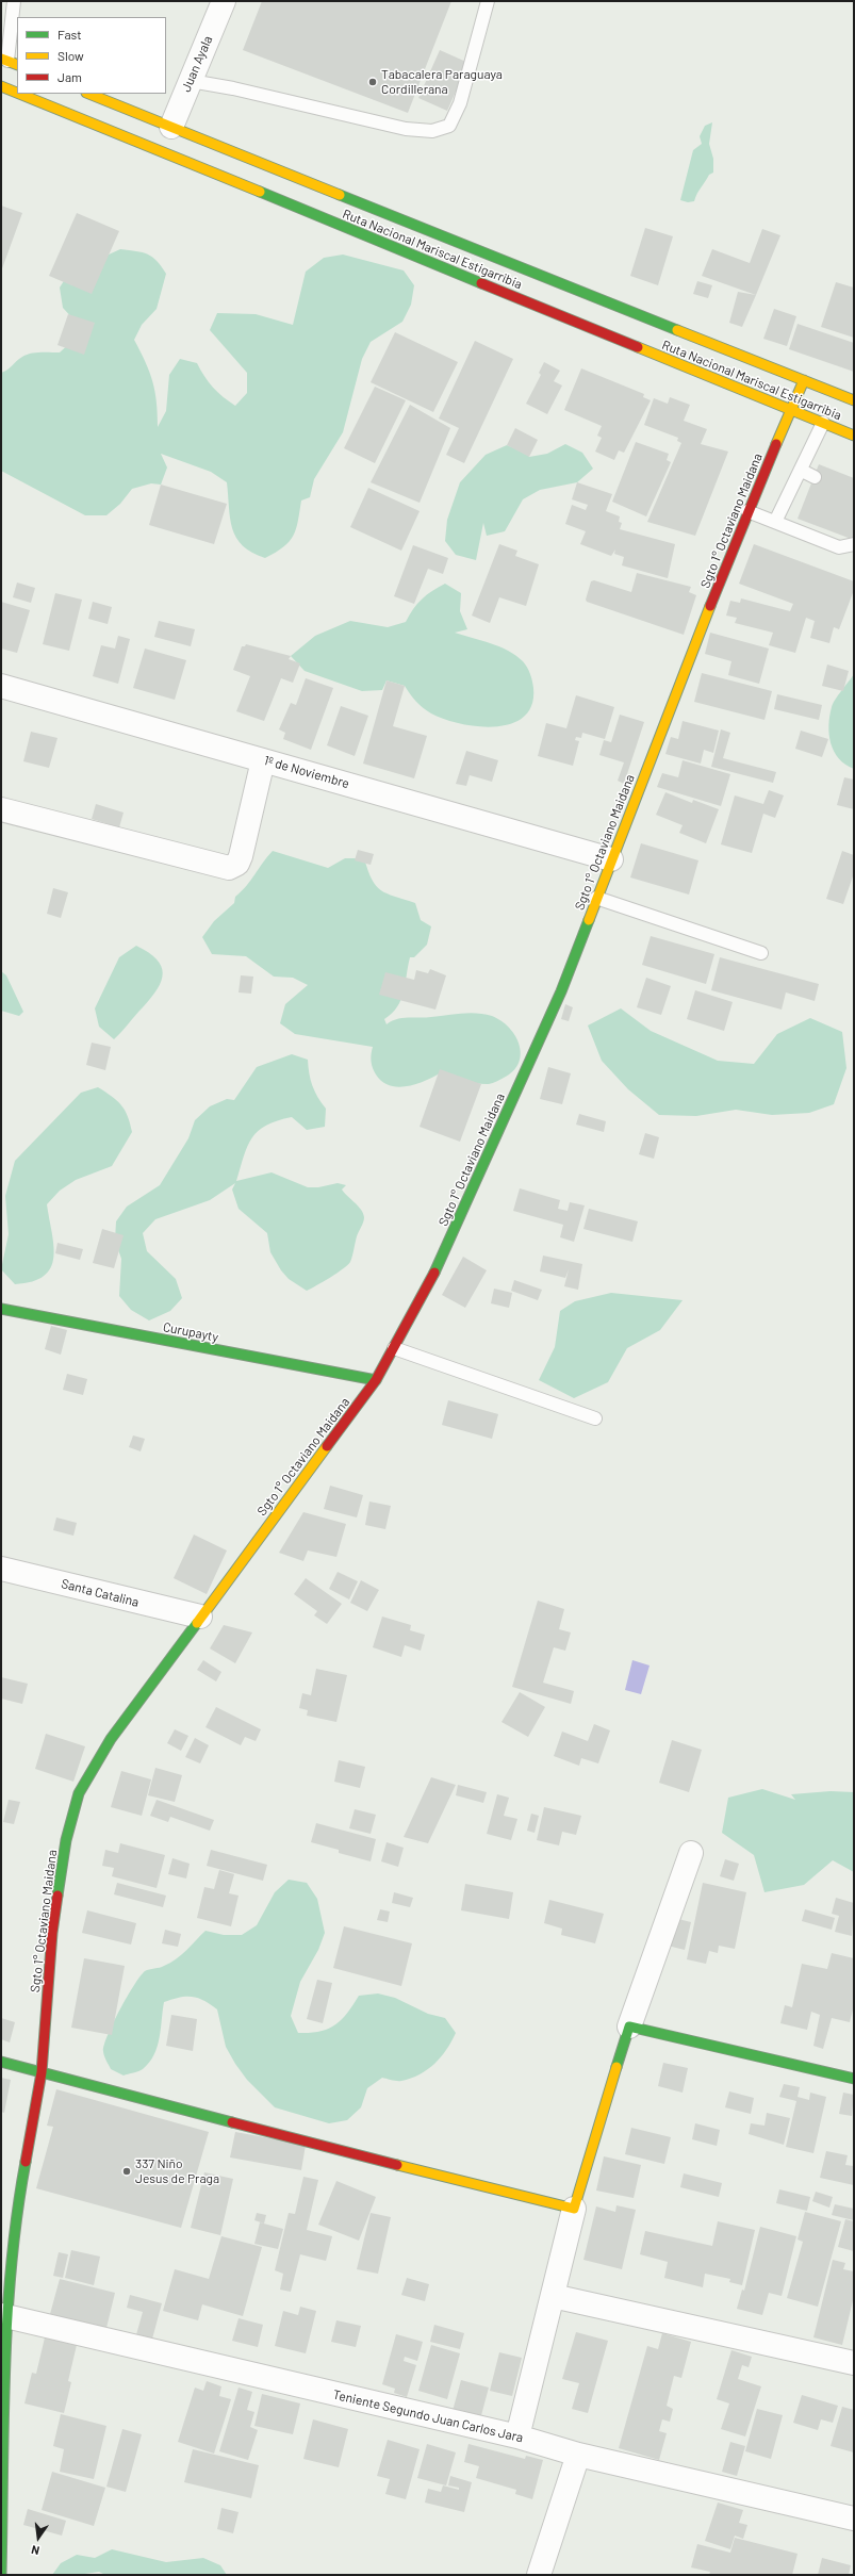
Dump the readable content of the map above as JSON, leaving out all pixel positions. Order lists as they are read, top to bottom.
{
  "streets": {
    "main road": ["Ruta Nacional Mariscal Estigarribia", "Sgto 1° Octaviano Maidana", "Curupayty"],
    "street": [
      "Juan Ayala",
      "1º de Noviembre",
      "Santa Catalina",
      "Teniente Segundo Juan Carlos Jara"
    ]
  },
  "crossings": [
    ["Juan Ayala", "Ruta Nacional Mariscal Estigarribia"],
    ["Ruta Nacional Mariscal Estigarribia", "Sgto 1° Octaviano Maidana"],
    ["Sgto 1° Octaviano Maidana", "1º de Noviembre"],
    ["Sgto 1° Octaviano Maidana", "Curupayty"],
    ["Sgto 1° Octaviano Maidana", "Santa Catalina"],
    ["Sgto 1° Octaviano Maidana", "Teniente Segundo Juan Carlos Jara"]
  ],
  "places": ["Tabacalera Paraguaya Cordillerana", "337 Niño Jesus de Praga"],
  "legend": ["Fast", "Slow", "Jam"],
  "north": "bottom"
}
